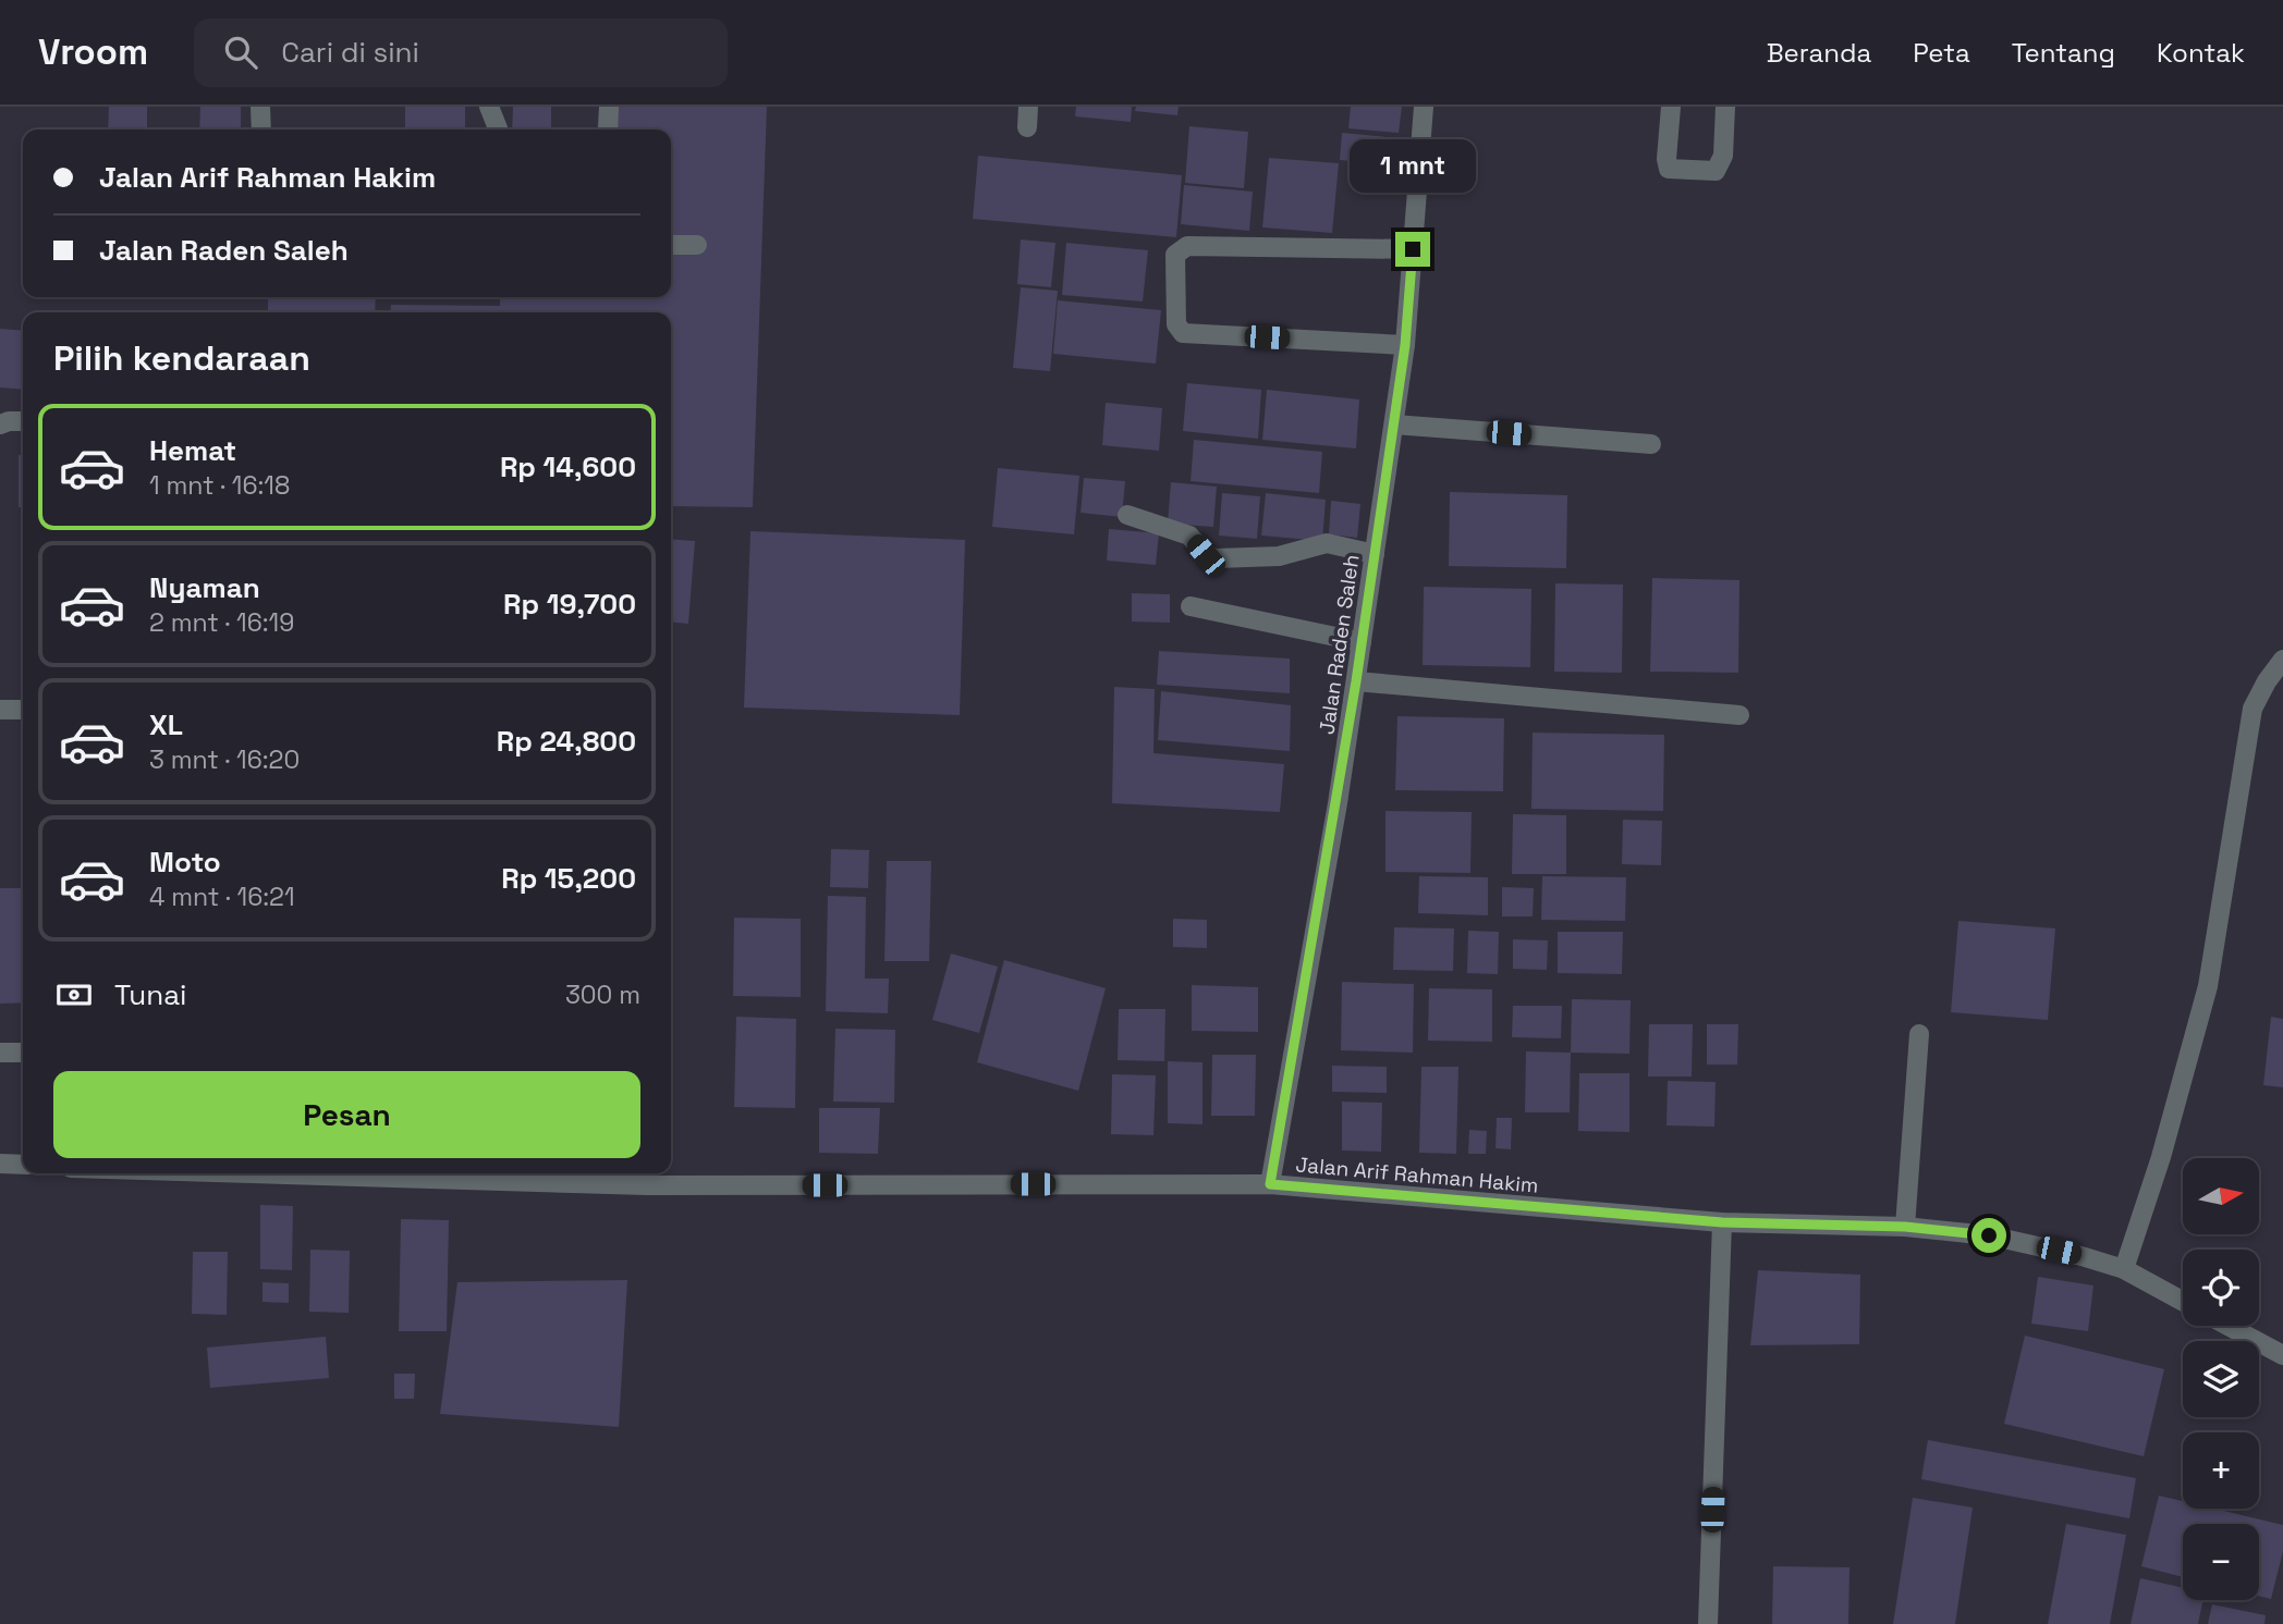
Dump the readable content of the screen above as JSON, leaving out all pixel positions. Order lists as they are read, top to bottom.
{
  "streets": {
    "street": ["Jalan Raden Saleh", "Jalan Arif Rahman Hakim"]
  },
  "crossings": [
    ["Jalan Raden Saleh", "Jalan Arif Rahman Hakim"]
  ],
  "north": "right",
  "page": {
    "header": "Vroom",
    "search": "Cari di sini",
    "nav": [
      "Beranda",
      "Peta",
      "Tentang",
      "Kontak"
    ],
    "banner": ["Jalan Arif Rahman Hakim", "Jalan Raden Saleh"],
    "bubble": "1 mnt",
    "heading": "Pilih kendaraan",
    "list": [
      {
        "name": "Hemat",
        "note": "1 mnt · 16:18",
        "value": "Rp 14,600"
      },
      {
        "name": "Nyaman",
        "note": "2 mnt · 16:19",
        "value": "Rp 19,700"
      },
      {
        "name": "XL",
        "note": "3 mnt · 16:20",
        "value": "Rp 24,800"
      },
      {
        "name": "Moto",
        "note": "4 mnt · 16:21",
        "value": "Rp 15,200"
      }
    ],
    "pay": ["Tunai", "300 m"],
    "buttons": "Pesan",
    "map_buttons": ["+", "−"]
  }
}
